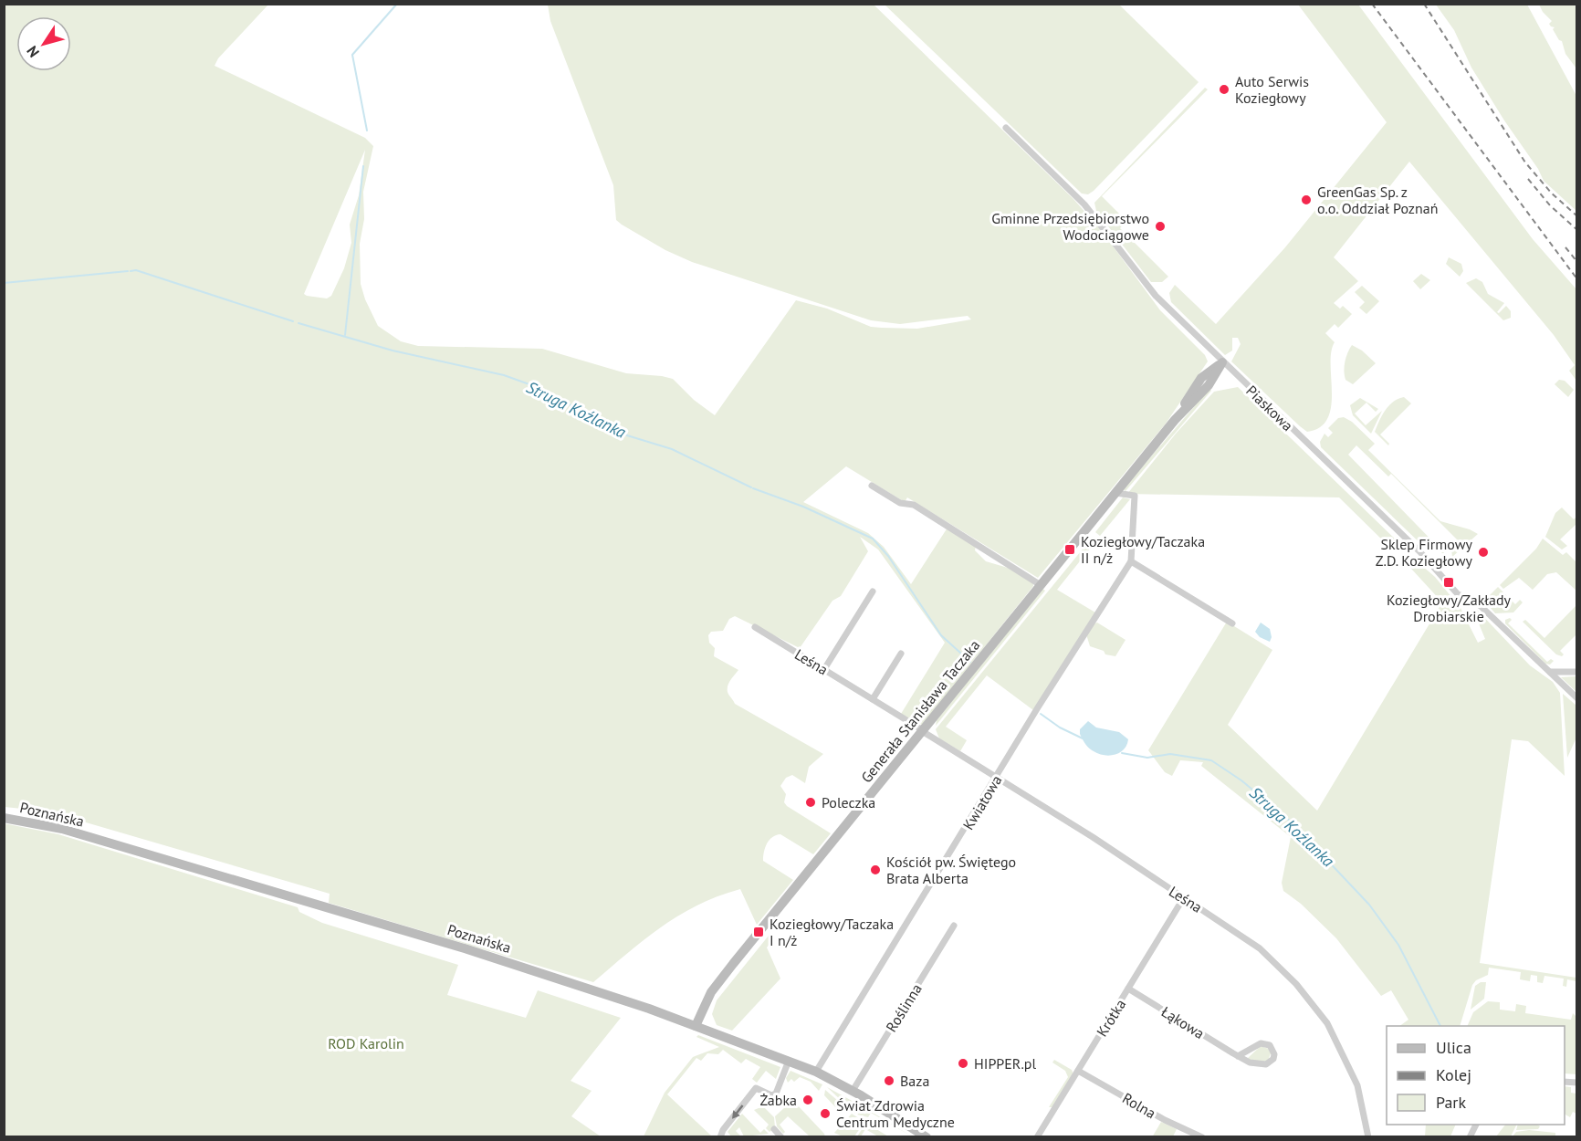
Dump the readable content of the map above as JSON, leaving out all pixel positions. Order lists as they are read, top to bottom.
{
  "streets": {
    "street": [
      "Piaskowa",
      "Leśna",
      "Generała Stanisława Taczaka",
      "Kwiatowa",
      "Poznańska",
      "Roślinna",
      "Krótka",
      "Łąkowa",
      "Rolna"
    ]
  },
  "crossings": [
    ["Piaskowa", "Generała Stanisława Taczaka"],
    ["Leśna", "Generała Stanisława Taczaka"],
    ["Leśna", "Kwiatowa"],
    ["Leśna", "Krótka"],
    ["Generała Stanisława Taczaka", "Kwiatowa"],
    ["Generała Stanisława Taczaka", "Poznańska"],
    ["Kwiatowa", "Poznańska"],
    ["Poznańska", "Roślinna"],
    ["Krótka", "Łąkowa"],
    ["Krótka", "Rolna"]
  ],
  "water": ["Struga Koźlanka"],
  "parks": ["ROD Karolin"],
  "places": {
    "other": [
      "Auto Serwis Koziegłowy",
      "GreenGas Sp. z o.o. Oddział Poznań",
      "Gminne Przedsiębiorstwo Wodociągowe",
      "Sklep Firmowy Z.D. Koziegłowy",
      "Poleczka",
      "Kościół pw. Świętego Brata Alberta",
      "HIPPER.pl",
      "Baza",
      "Żabka",
      "Świat Zdrowia Centrum Medyczne"
    ],
    "transit": ["Koziegłowy/Taczaka II n/ż", "Koziegłowy/Zakłady Drobiarskie", "Koziegłowy/Taczaka I n/ż"]
  },
  "legend": ["Ulica", "Kolej", "Park"],
  "north": "bottom left"
}
